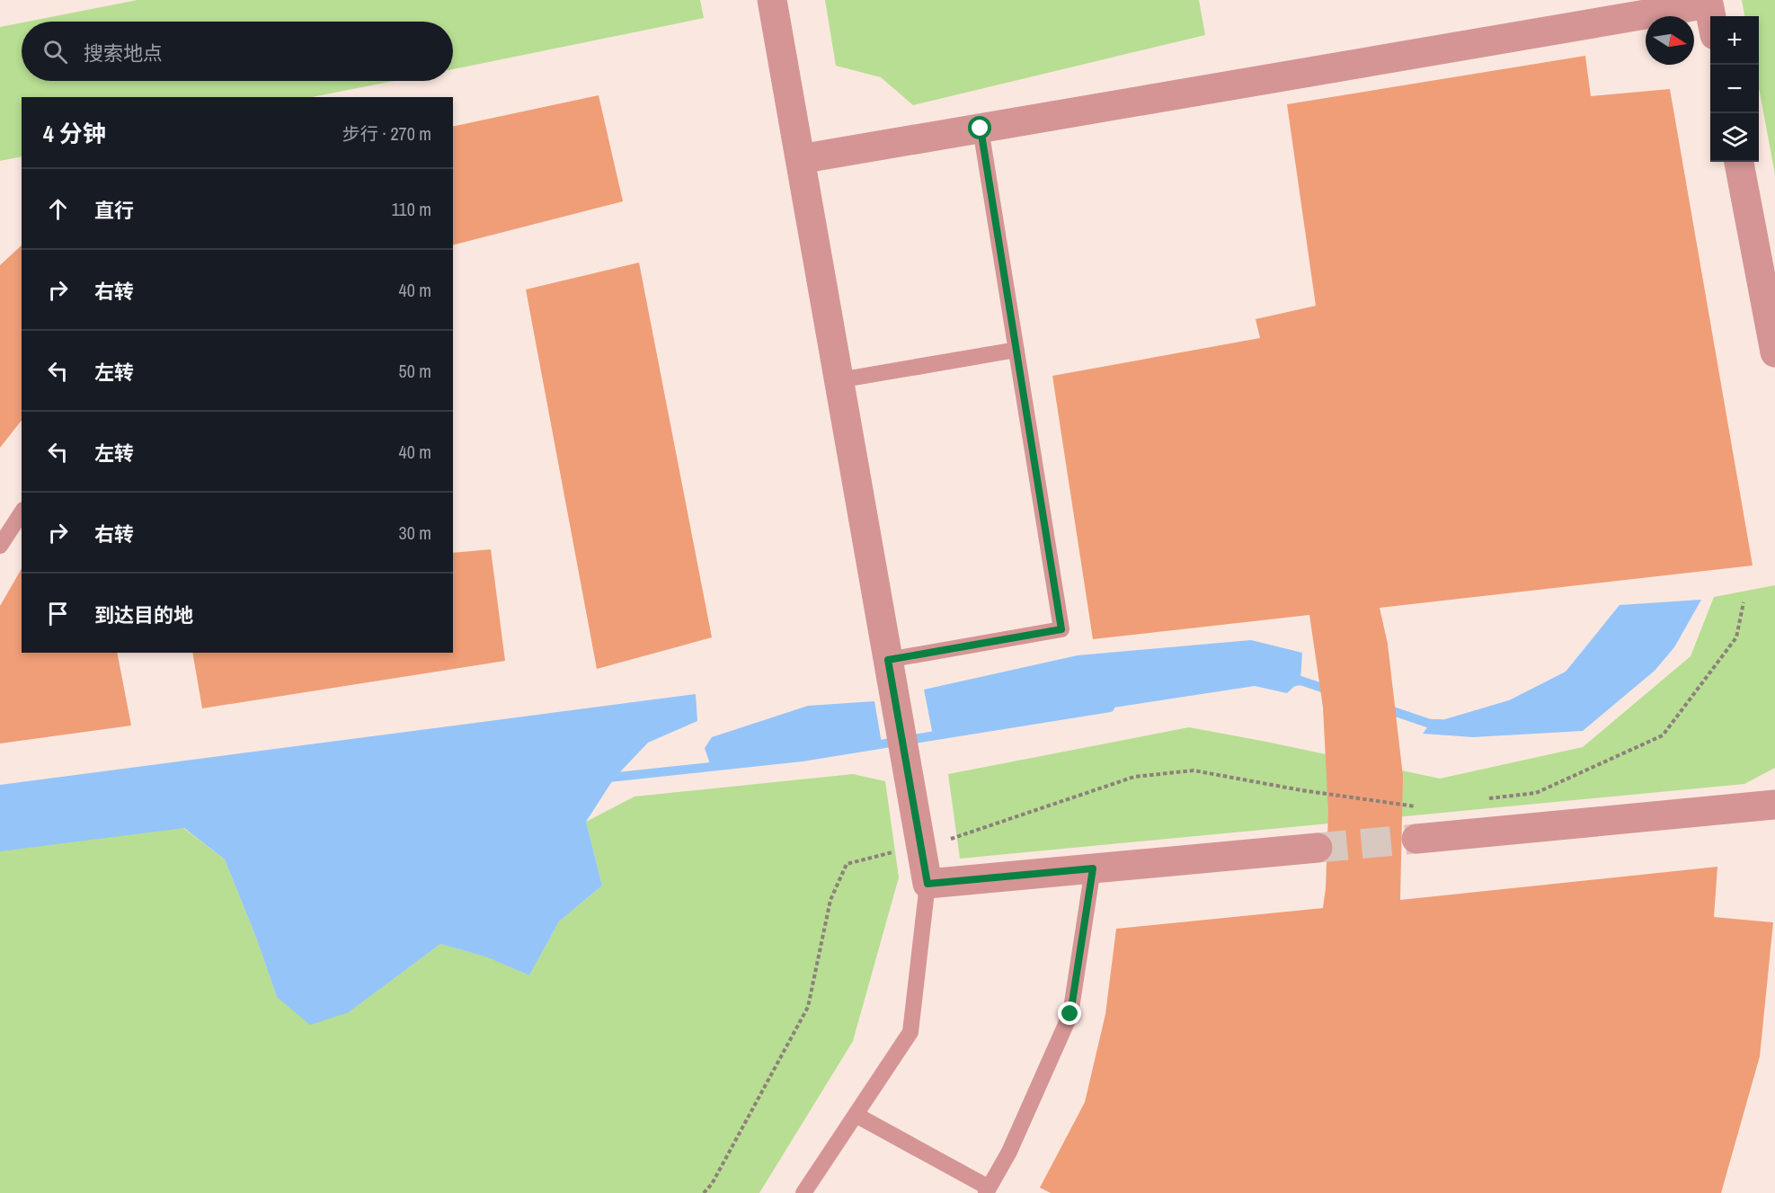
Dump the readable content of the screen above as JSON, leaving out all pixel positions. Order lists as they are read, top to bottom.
{
  "north": "right",
  "page": {
    "map_buttons": ["+", "−"],
    "search": "搜索地点",
    "heading": ["4 分钟", "步行 · 270 m"],
    "list": [
      ["直行", "110 m"],
      ["右转", "40 m"],
      ["左转", "50 m"],
      ["左转", "40 m"],
      ["右转", "30 m"],
      "到达目的地"
    ]
  }
}
